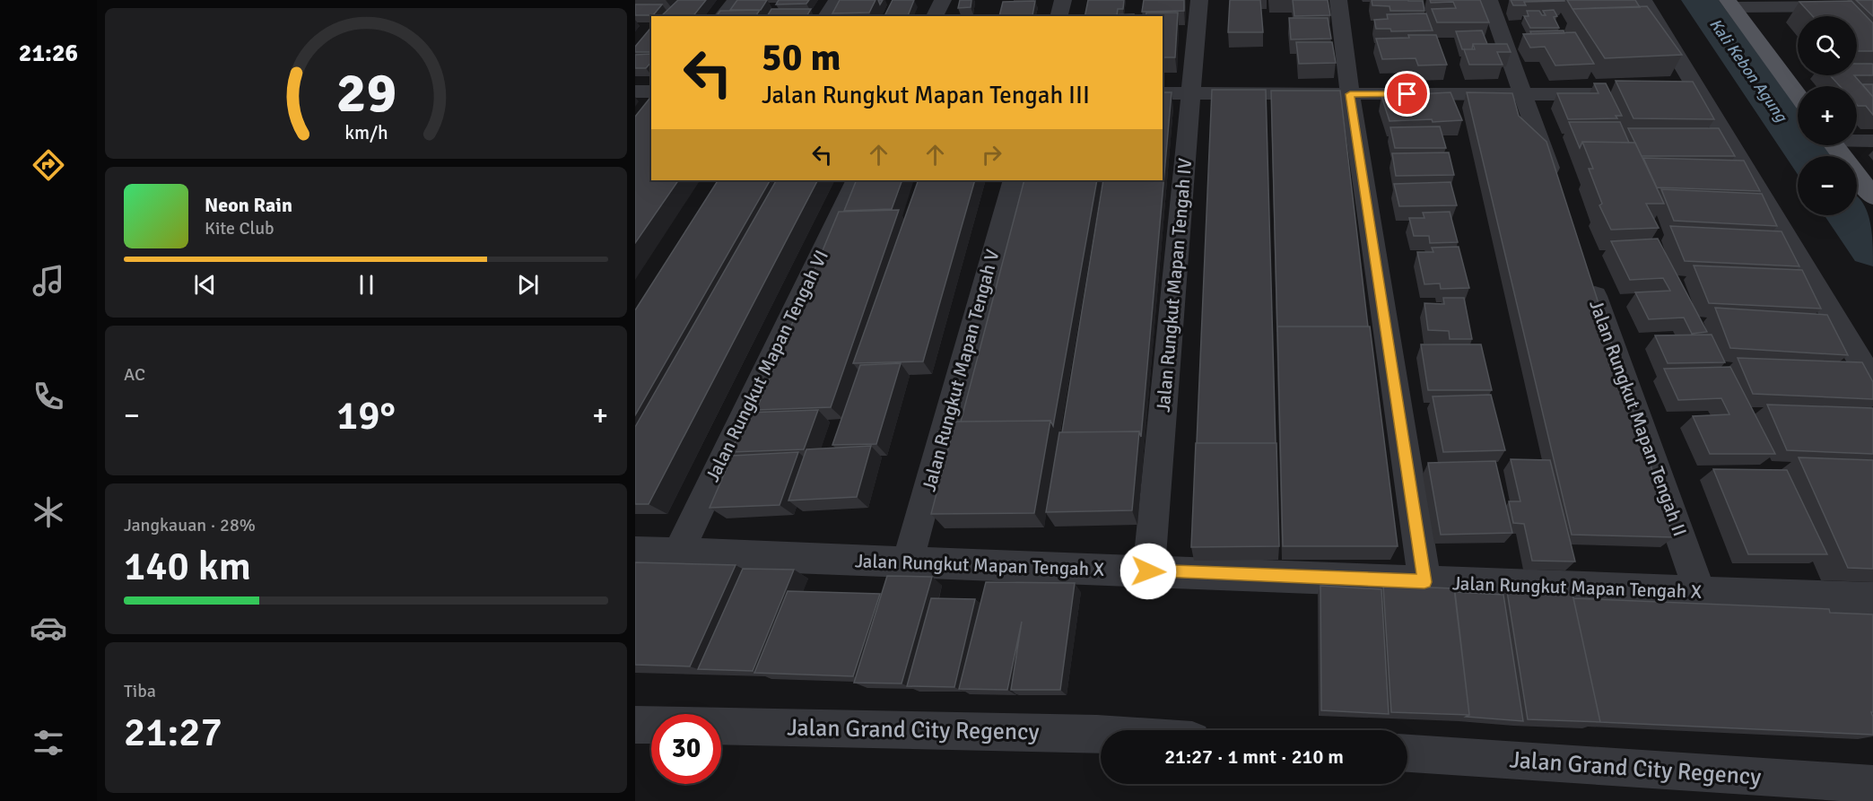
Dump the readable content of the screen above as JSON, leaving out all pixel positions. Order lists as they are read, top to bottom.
{
  "streets": {
    "street": [
      "Jalan Rungkut Mapan Tengah IV",
      "Jalan Rungkut Mapan Tengah VI",
      "Jalan Rungkut Mapan Tengah V",
      "Jalan Rungkut Mapan Tengah II",
      "Jalan Rungkut Mapan Tengah X",
      "Jalan Grand City Regency"
    ]
  },
  "crossings": [
    ["Jalan Rungkut Mapan Tengah IV", "Jalan Rungkut Mapan Tengah X"],
    ["Jalan Rungkut Mapan Tengah VI", "Jalan Rungkut Mapan Tengah X"],
    ["Jalan Rungkut Mapan Tengah V", "Jalan Rungkut Mapan Tengah X"],
    ["Jalan Rungkut Mapan Tengah II", "Jalan Rungkut Mapan Tengah X"]
  ],
  "water": ["Kali Kebon Agung"],
  "page": {
    "tabs": "21:26",
    "map_buttons": ["+", "−"],
    "turn": ["50 m", "Jalan Rungkut Mapan Tengah III"],
    "song": ["Neon Rain", "Kite Club"],
    "tile": [
      "AC",
      ["Jangkauan · 28%", "140 km"],
      ["Tiba", "21:27"]
    ],
    "heat": ["−", "19°", "+"],
    "limit": "30",
    "trip": "21:27 · 1 mnt · 210 m",
    "gauge": ["29", "km/h"]
  }
}
